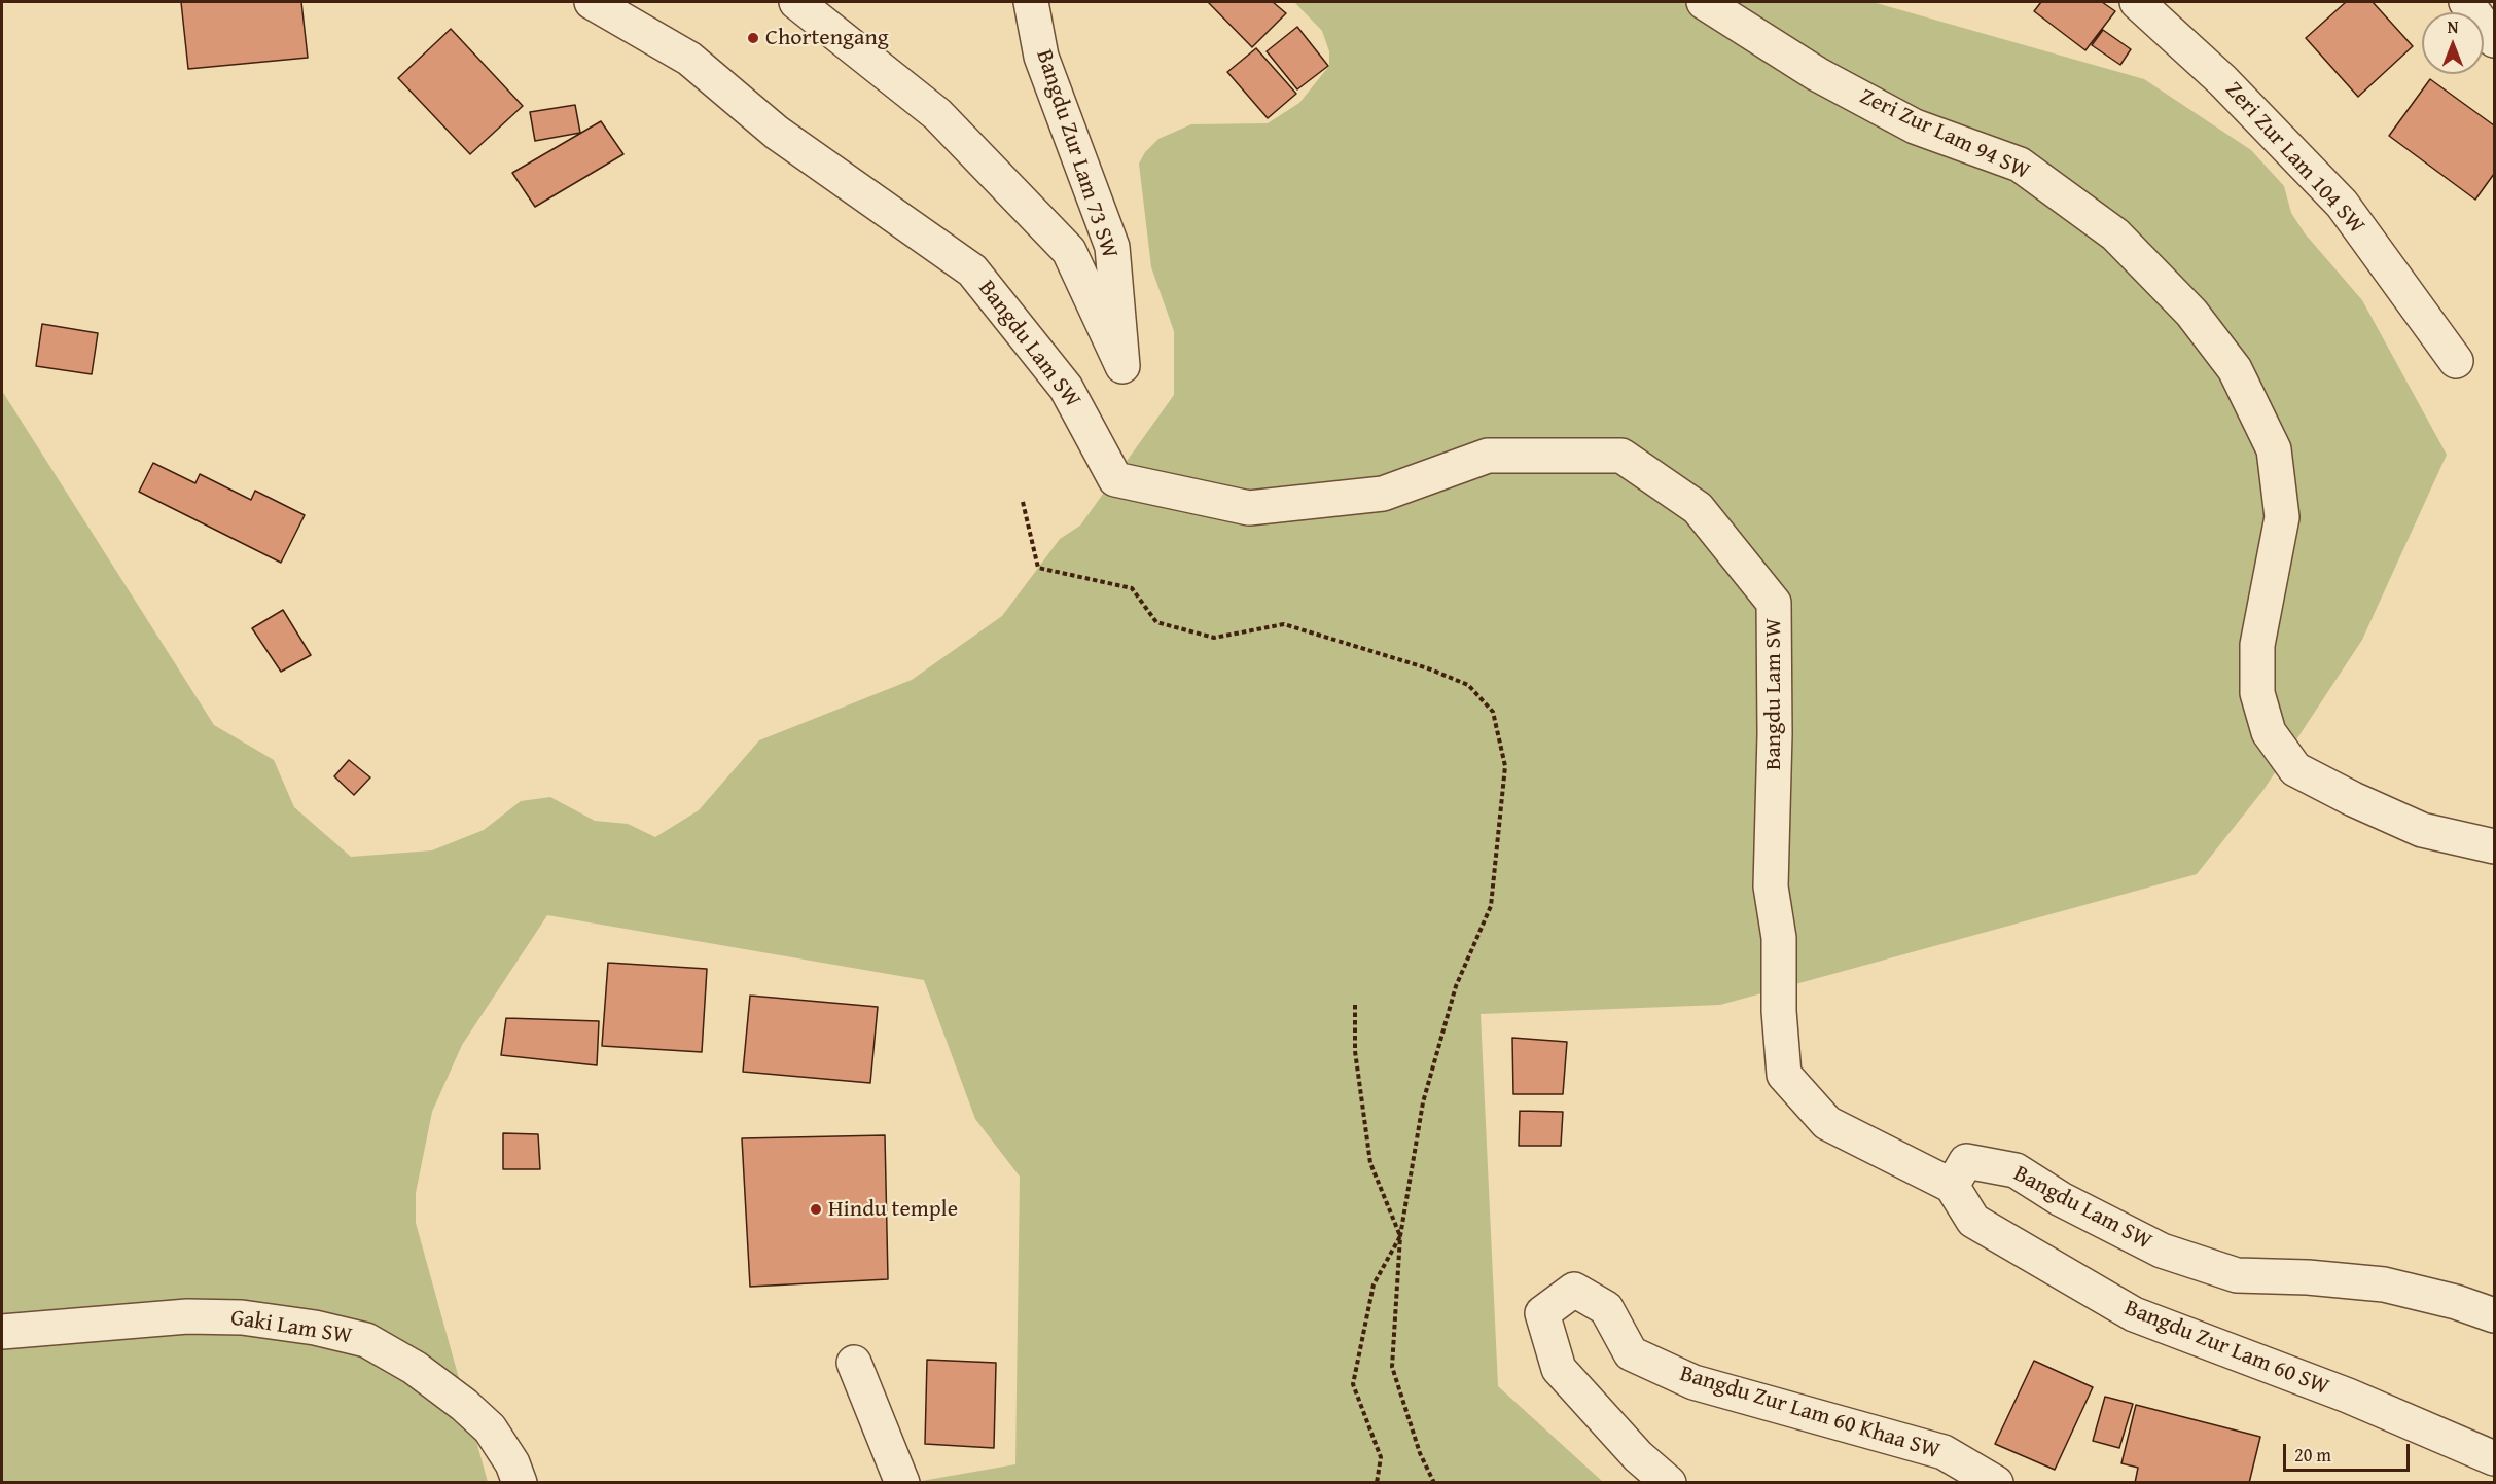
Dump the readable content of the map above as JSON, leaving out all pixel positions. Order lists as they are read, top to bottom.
{
  "streets": {
    "street": [
      "Zeri Zur Lam 94 SW",
      "Bangdu Zur Lam 73 SW",
      "Zeri Zur Lam 104 SW",
      "Bangdu Lam SW",
      "Gaki Lam SW",
      "Bangdu Zur Lam 60 SW",
      "Bangdu Zur Lam 60 Khaa SW"
    ]
  },
  "crossings": [
    ["Bangdu Lam SW", "Bangdu Zur Lam 60 SW"]
  ],
  "places": ["Chortengang", "Hindu temple"],
  "scale_bar": "20 m",
  "north": "top"
}
